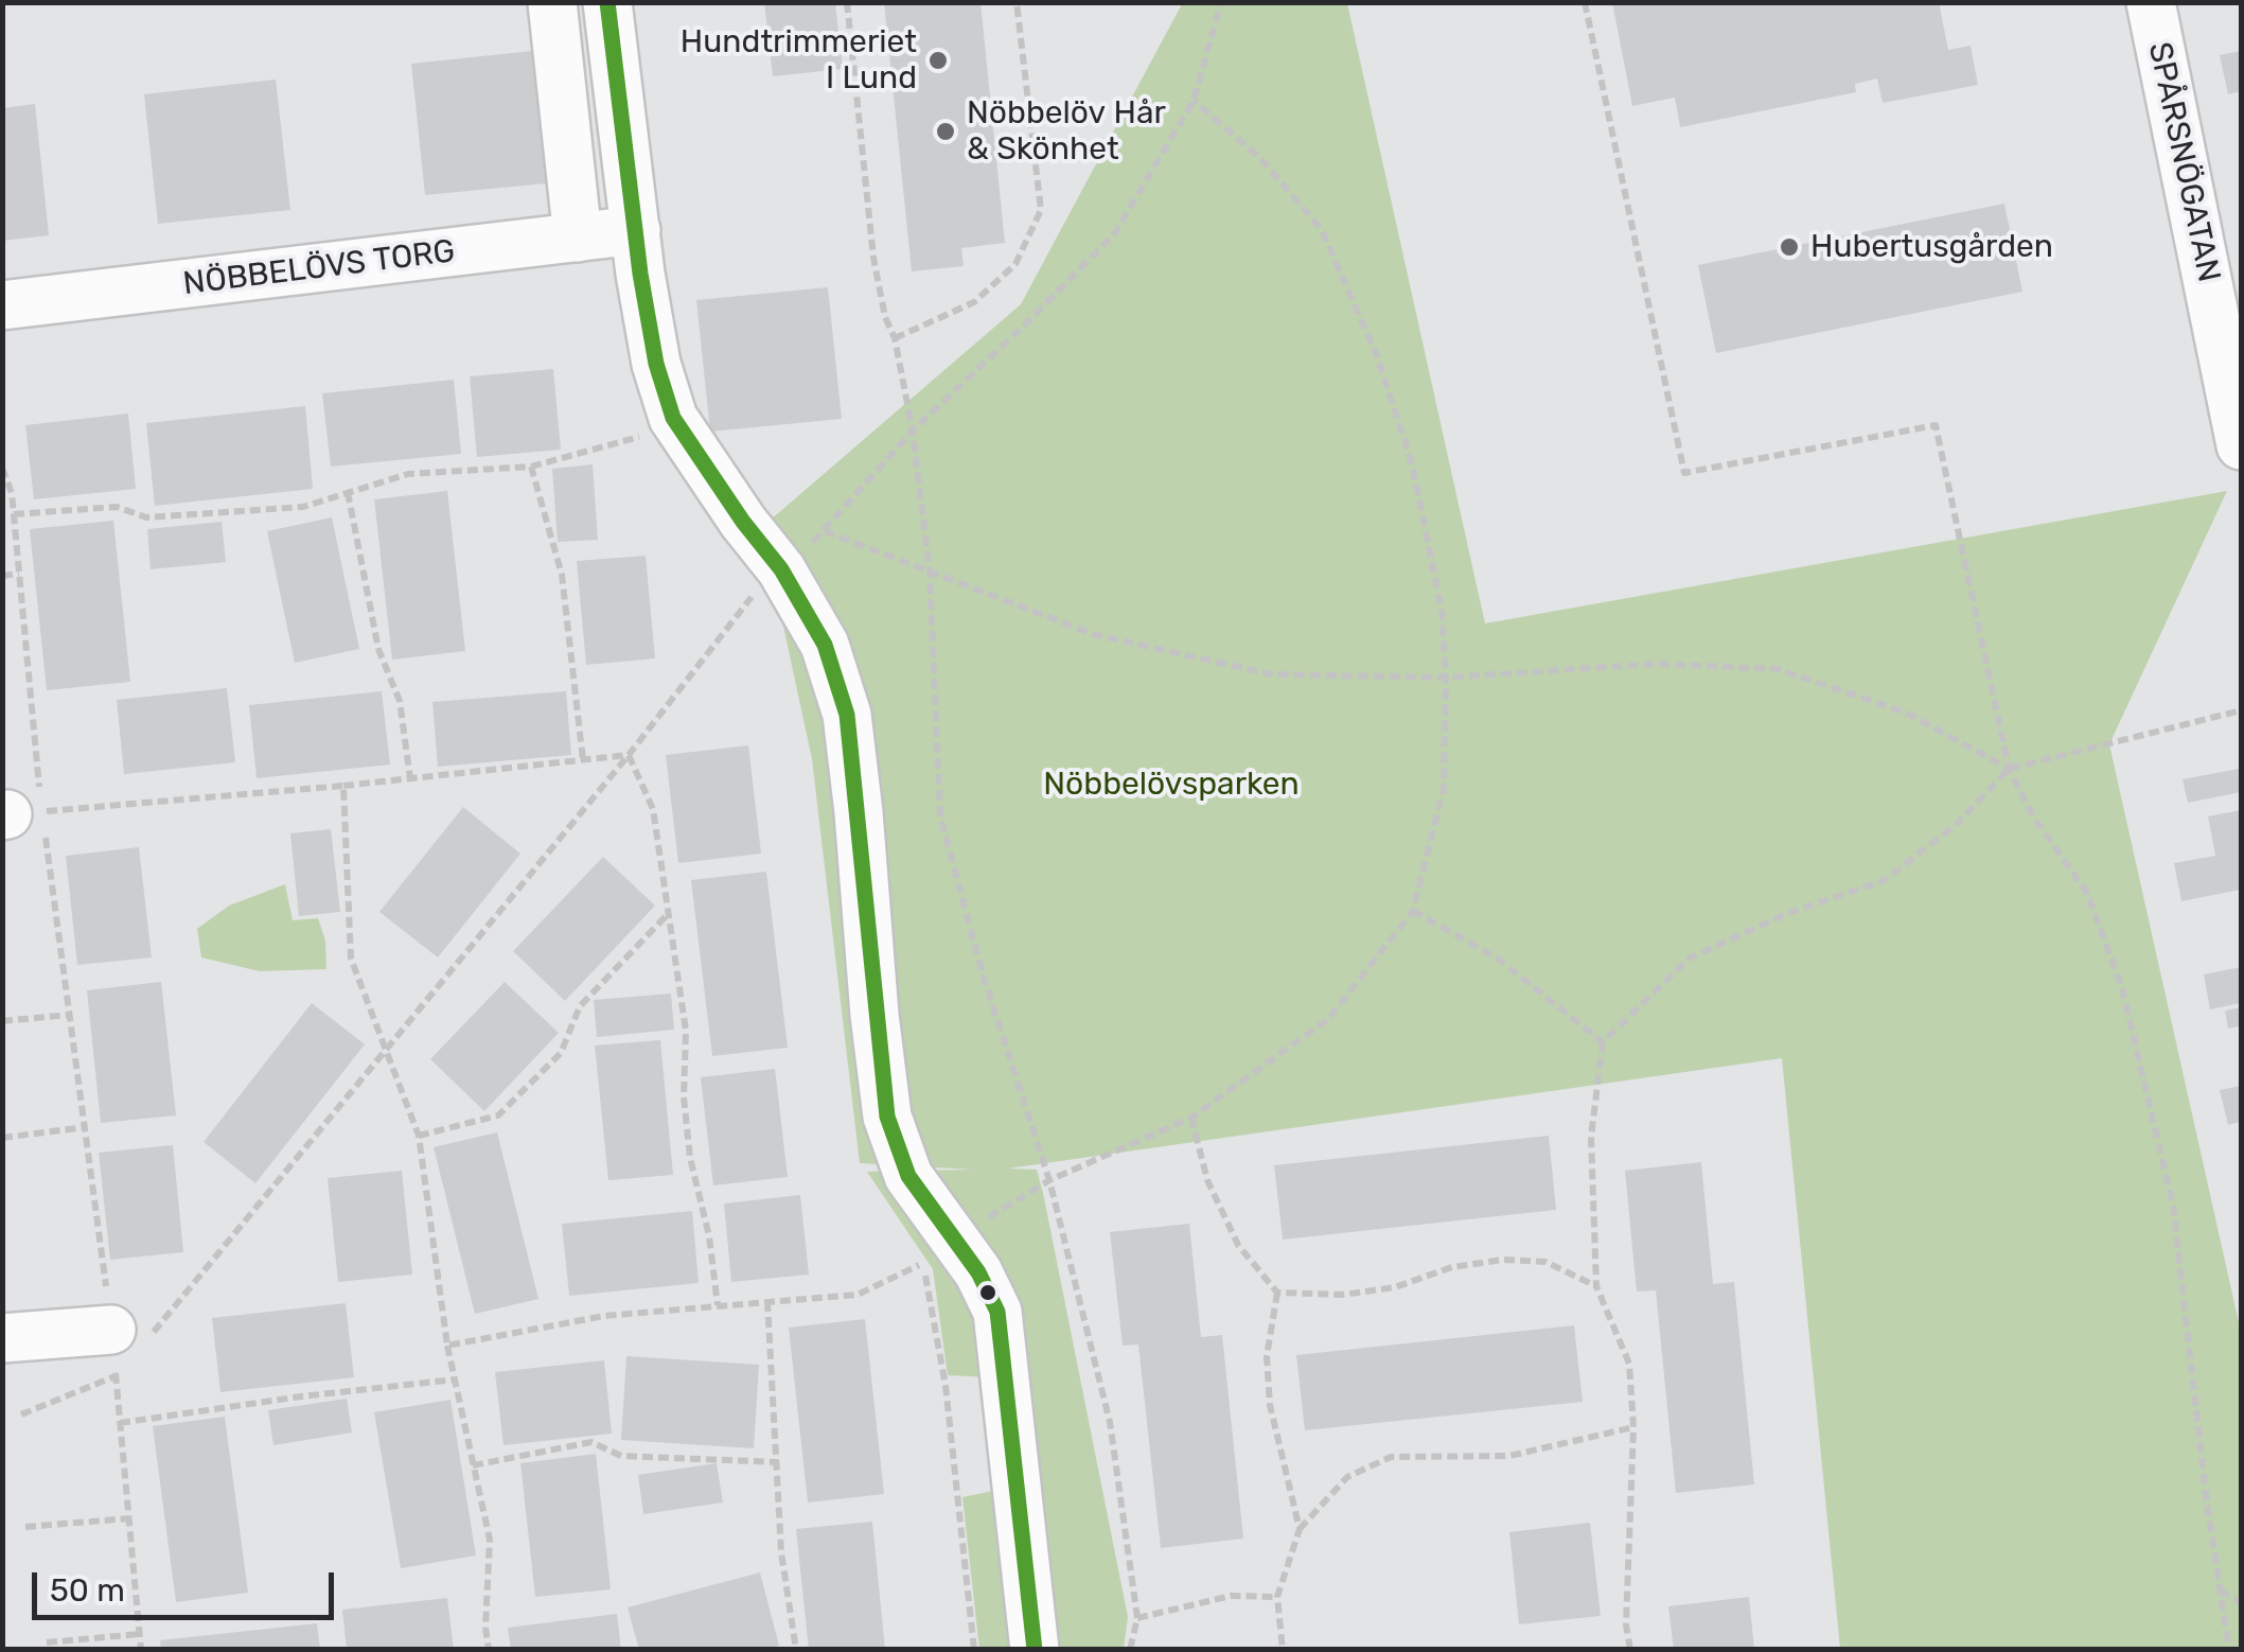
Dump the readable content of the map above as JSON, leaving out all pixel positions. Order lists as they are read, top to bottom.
{
  "streets": {
    "street": ["SPÅRSNÖGATAN", "NÖBBELÖVS TORG"]
  },
  "parks": ["Nöbbelövsparken"],
  "places": ["Hundtrimmeriet I Lund", "Nöbbelöv Hår & Skönhet", "Hubertusgården"],
  "scale_bar": "50 m"
}
